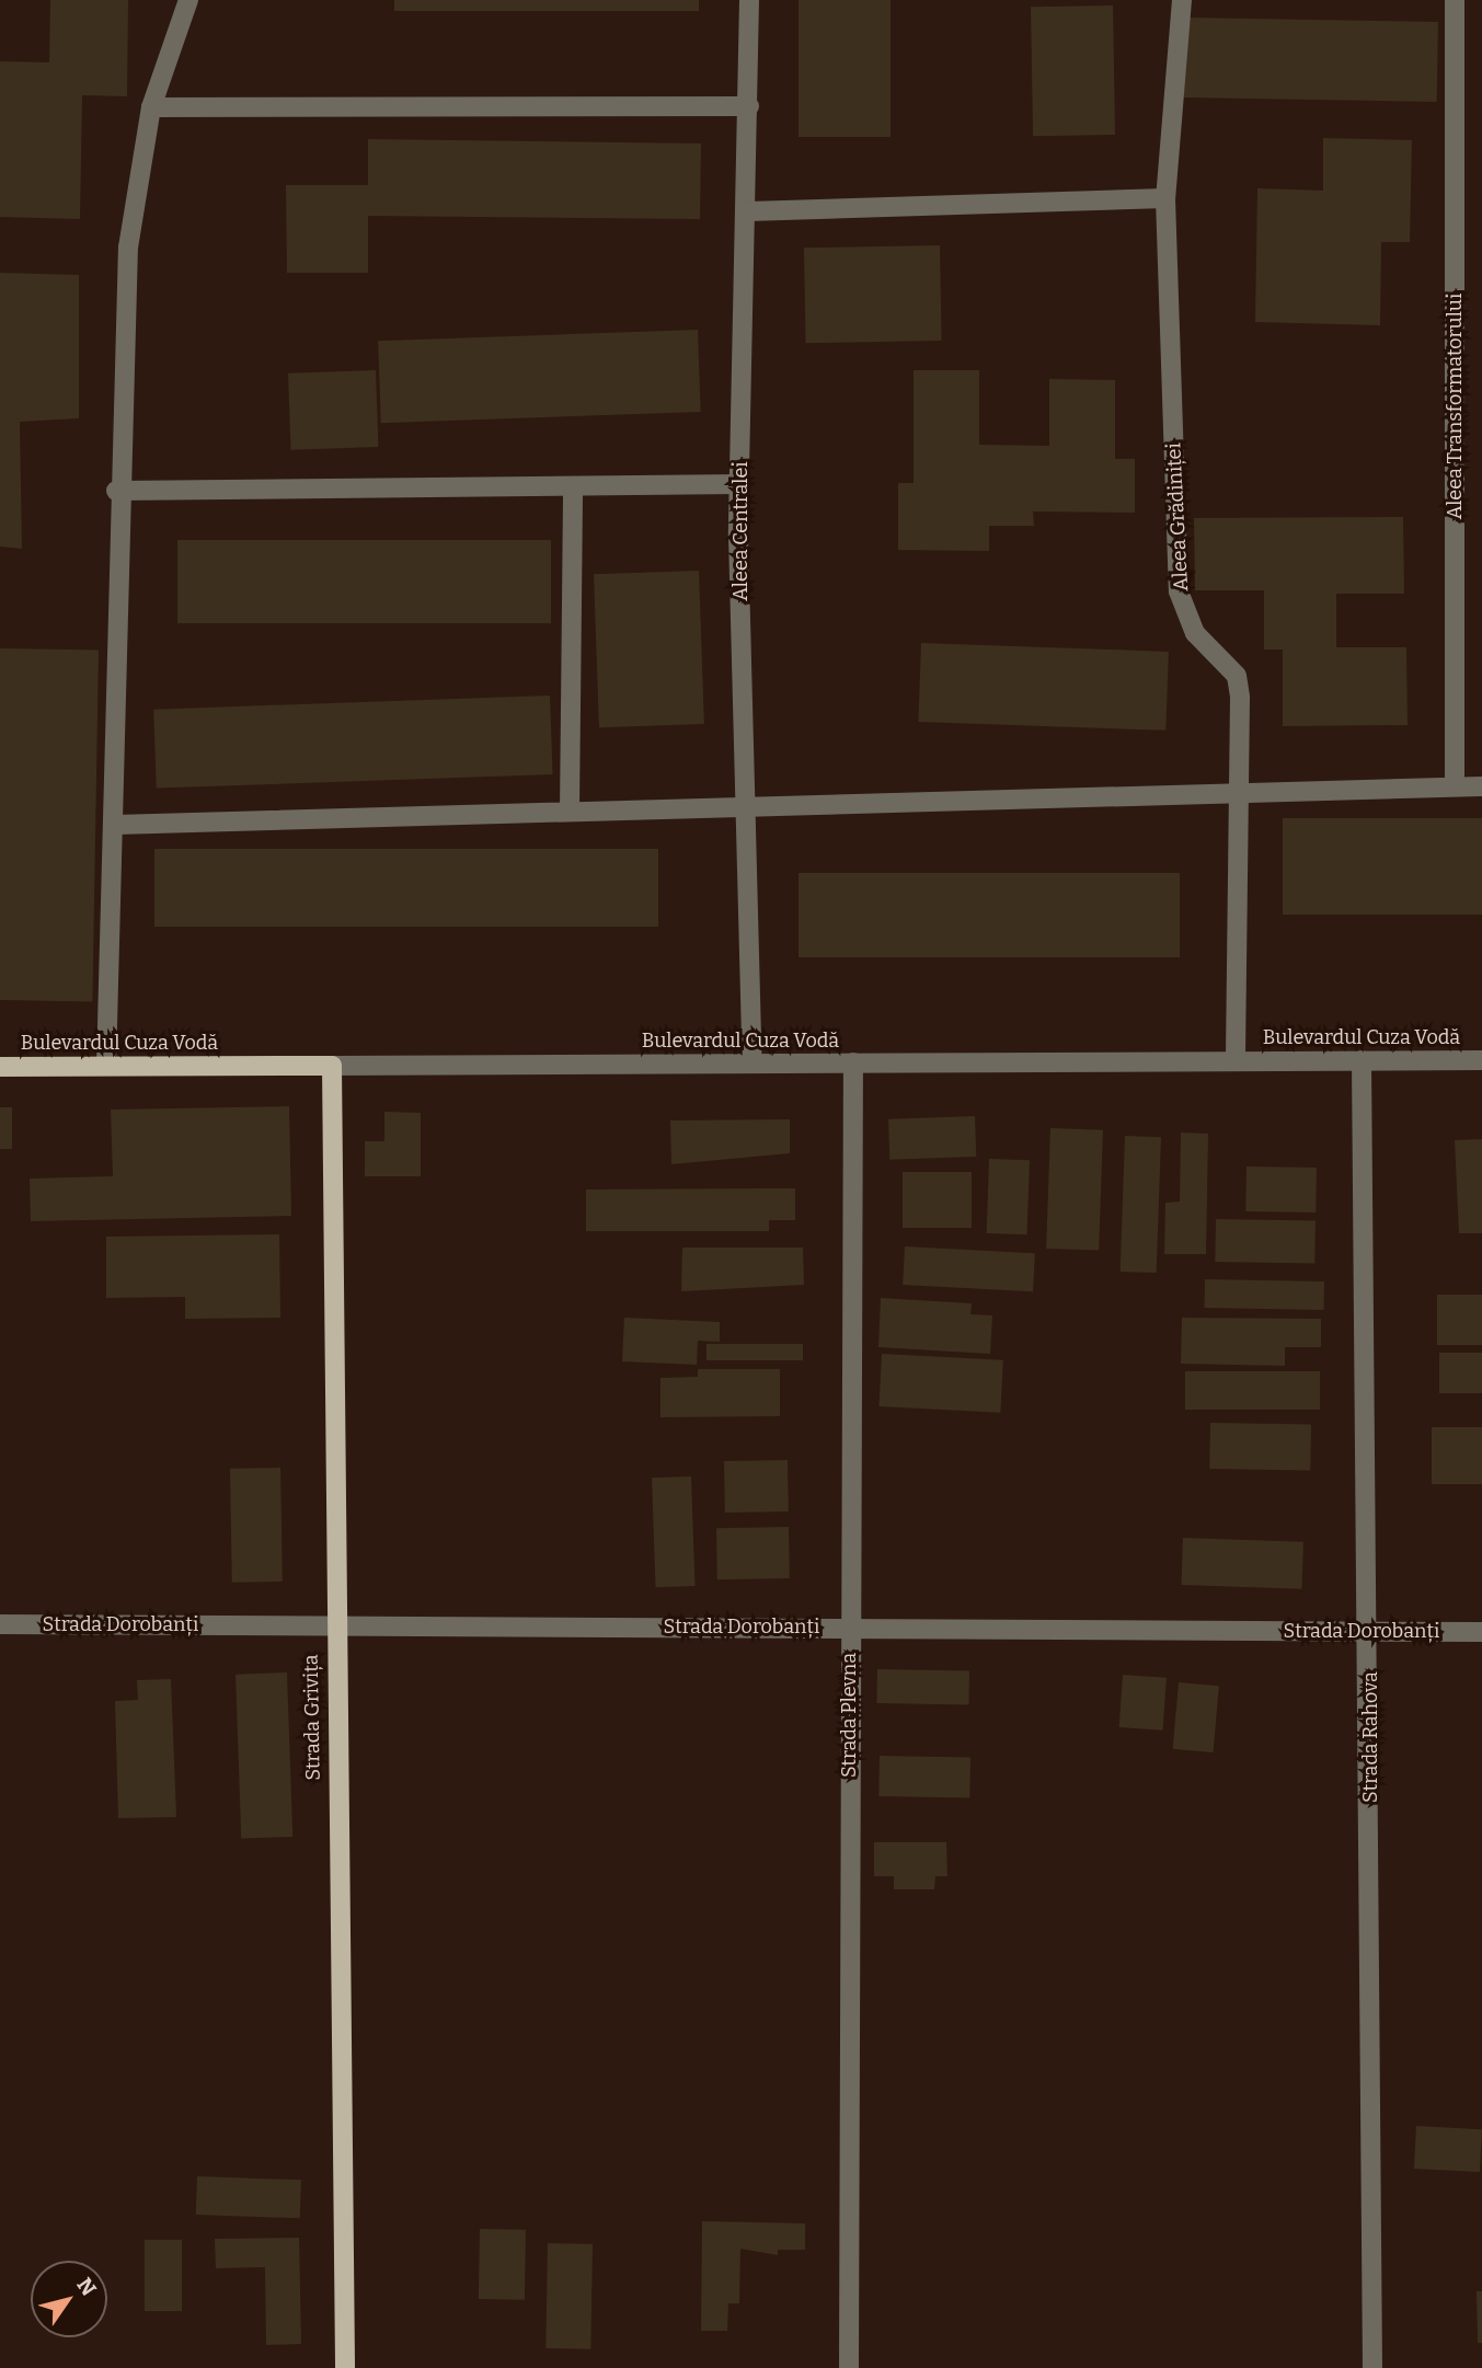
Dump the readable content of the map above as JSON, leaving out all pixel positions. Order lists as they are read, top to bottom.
{
  "streets": {
    "main road": ["Bulevardul Cuza Vodă", "Strada Grivița"],
    "street": [
      "Aleea Transformatorului",
      "Aleea Grădiniței",
      "Aleea Centralei",
      "Strada Dorobanți",
      "Strada Plevna",
      "Strada Rahova"
    ]
  },
  "crossings": [
    ["Aleea Grădiniței", "Bulevardul Cuza Vodă"],
    ["Aleea Centralei", "Bulevardul Cuza Vodă"],
    ["Bulevardul Cuza Vodă", "Strada Plevna"],
    ["Bulevardul Cuza Vodă", "Strada Grivița"],
    ["Bulevardul Cuza Vodă", "Strada Rahova"],
    ["Strada Dorobanți", "Strada Plevna"],
    ["Strada Dorobanți", "Strada Grivița"],
    ["Strada Dorobanți", "Strada Rahova"]
  ],
  "north": "top right"
}
